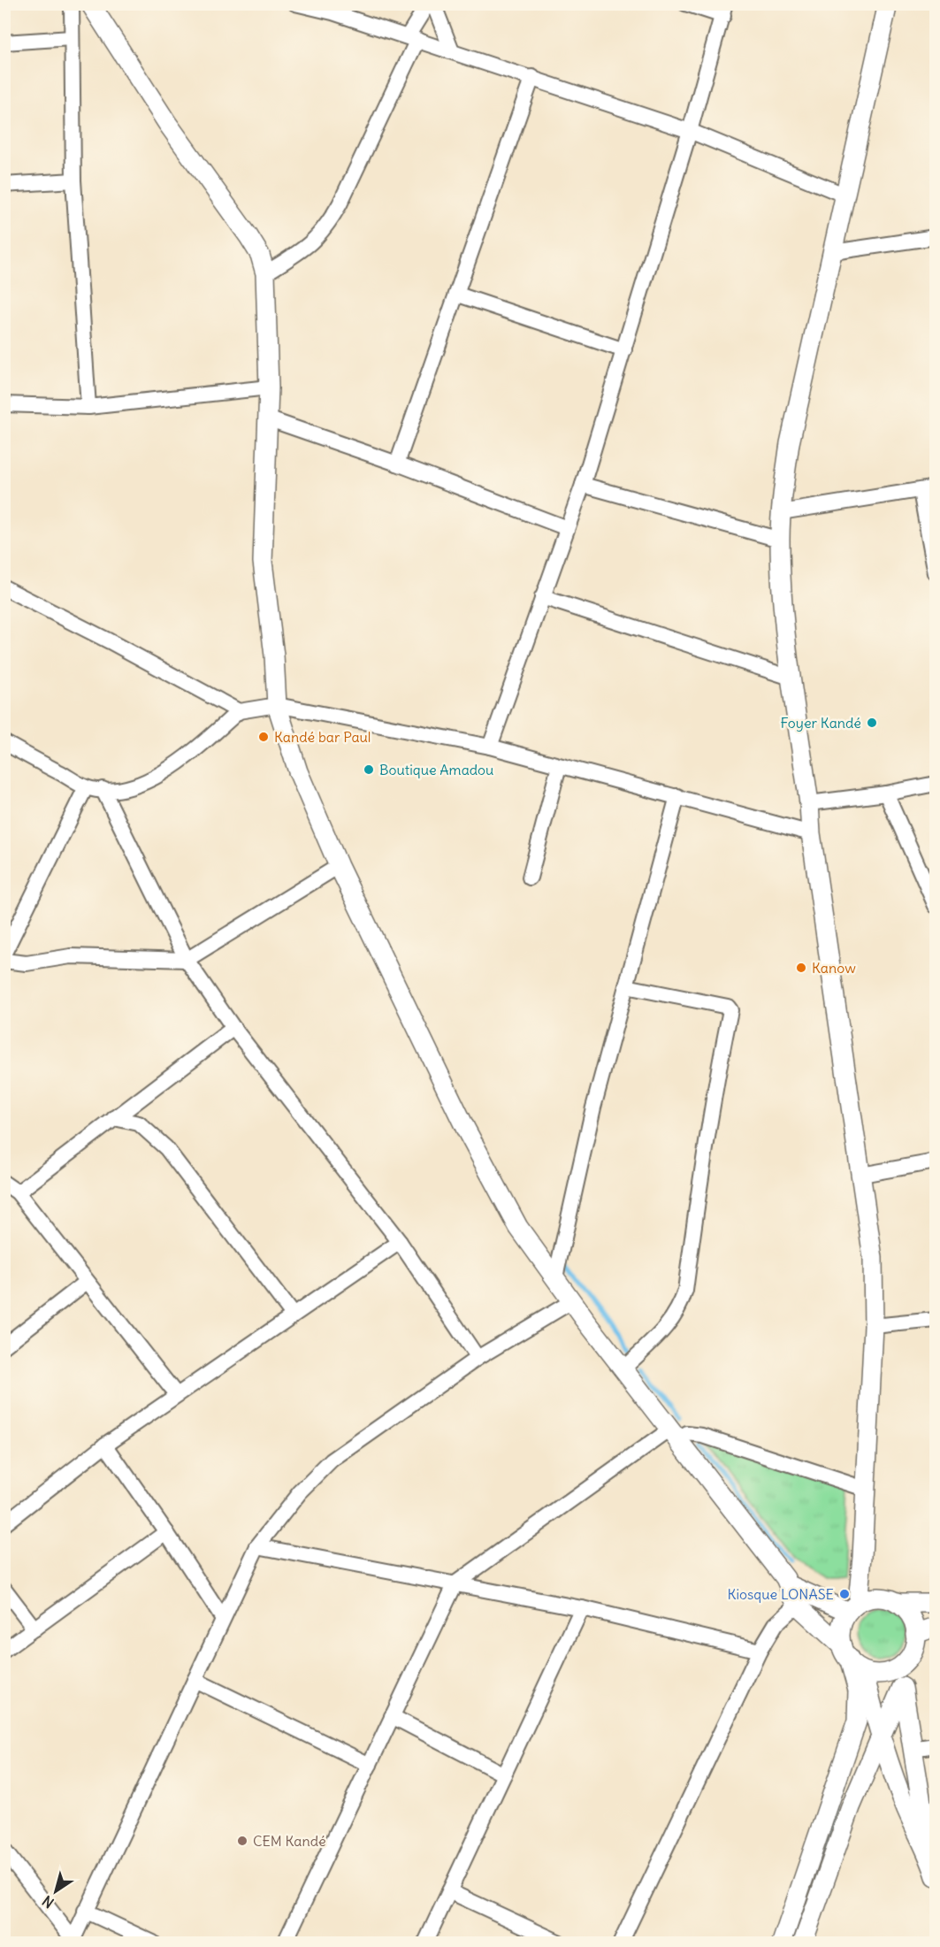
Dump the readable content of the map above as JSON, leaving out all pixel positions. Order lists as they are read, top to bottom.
{
  "places": [
    "Foyer Kandé",
    "Kandé bar Paul",
    "Boutique Amadou",
    "Kanow",
    "Kiosque LONASE",
    "CEM Kandé"
  ],
  "north": "bottom left"
}
